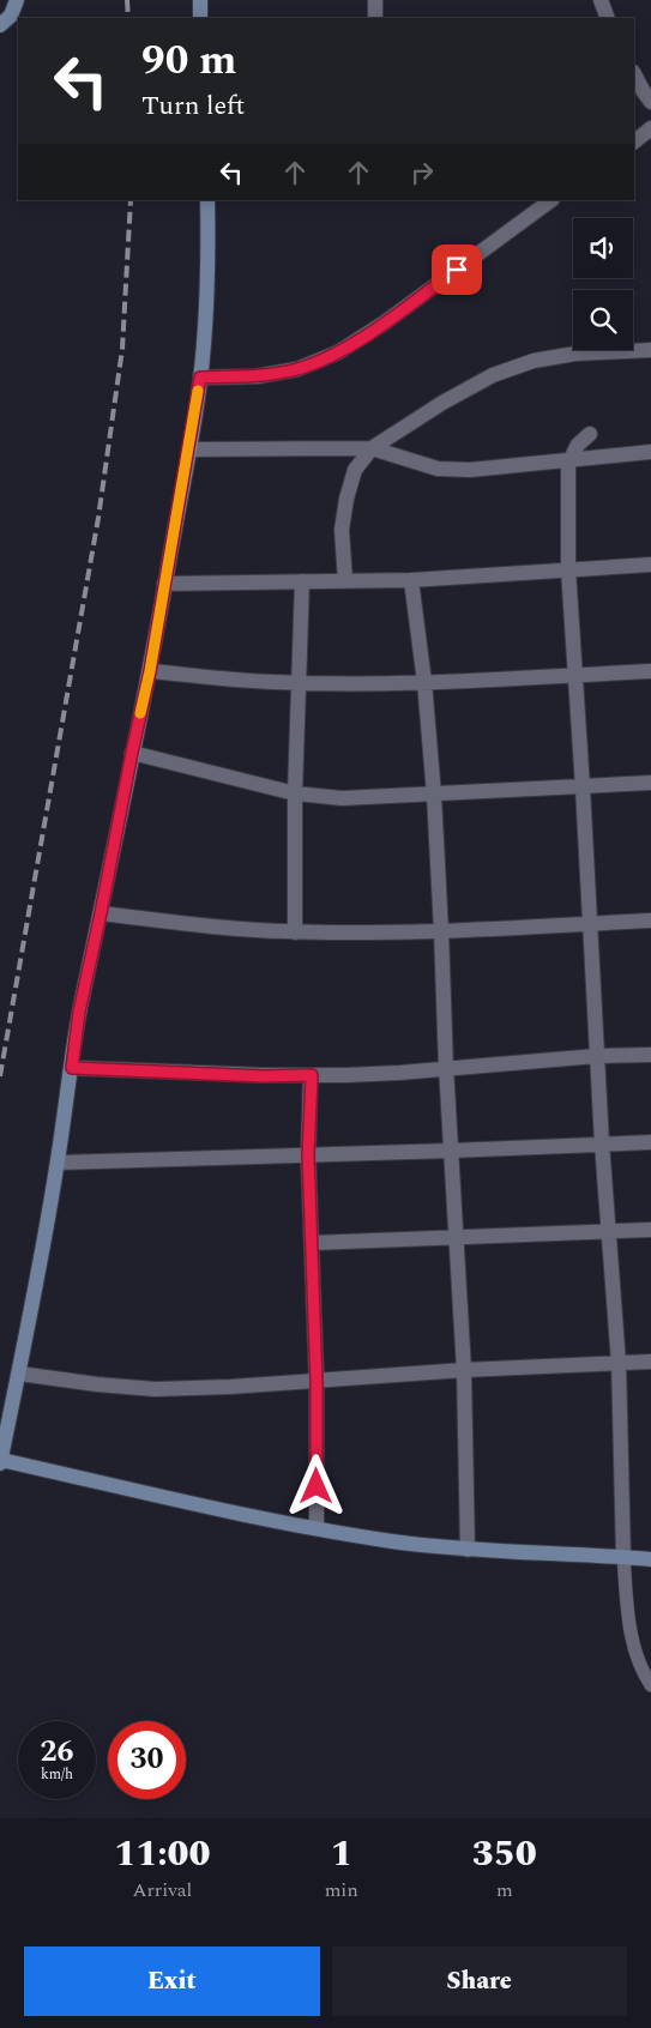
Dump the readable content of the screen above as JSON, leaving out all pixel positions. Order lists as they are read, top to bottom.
{
  "page": {
    "turn": ["90 m", "Turn left"],
    "speed": "26 km/h",
    "limit": "30",
    "eta": [
      "11:00",
      "Arrival",
      "1",
      "min",
      "350",
      "m"
    ],
    "buttons": ["Exit", "Share"]
  }
}
